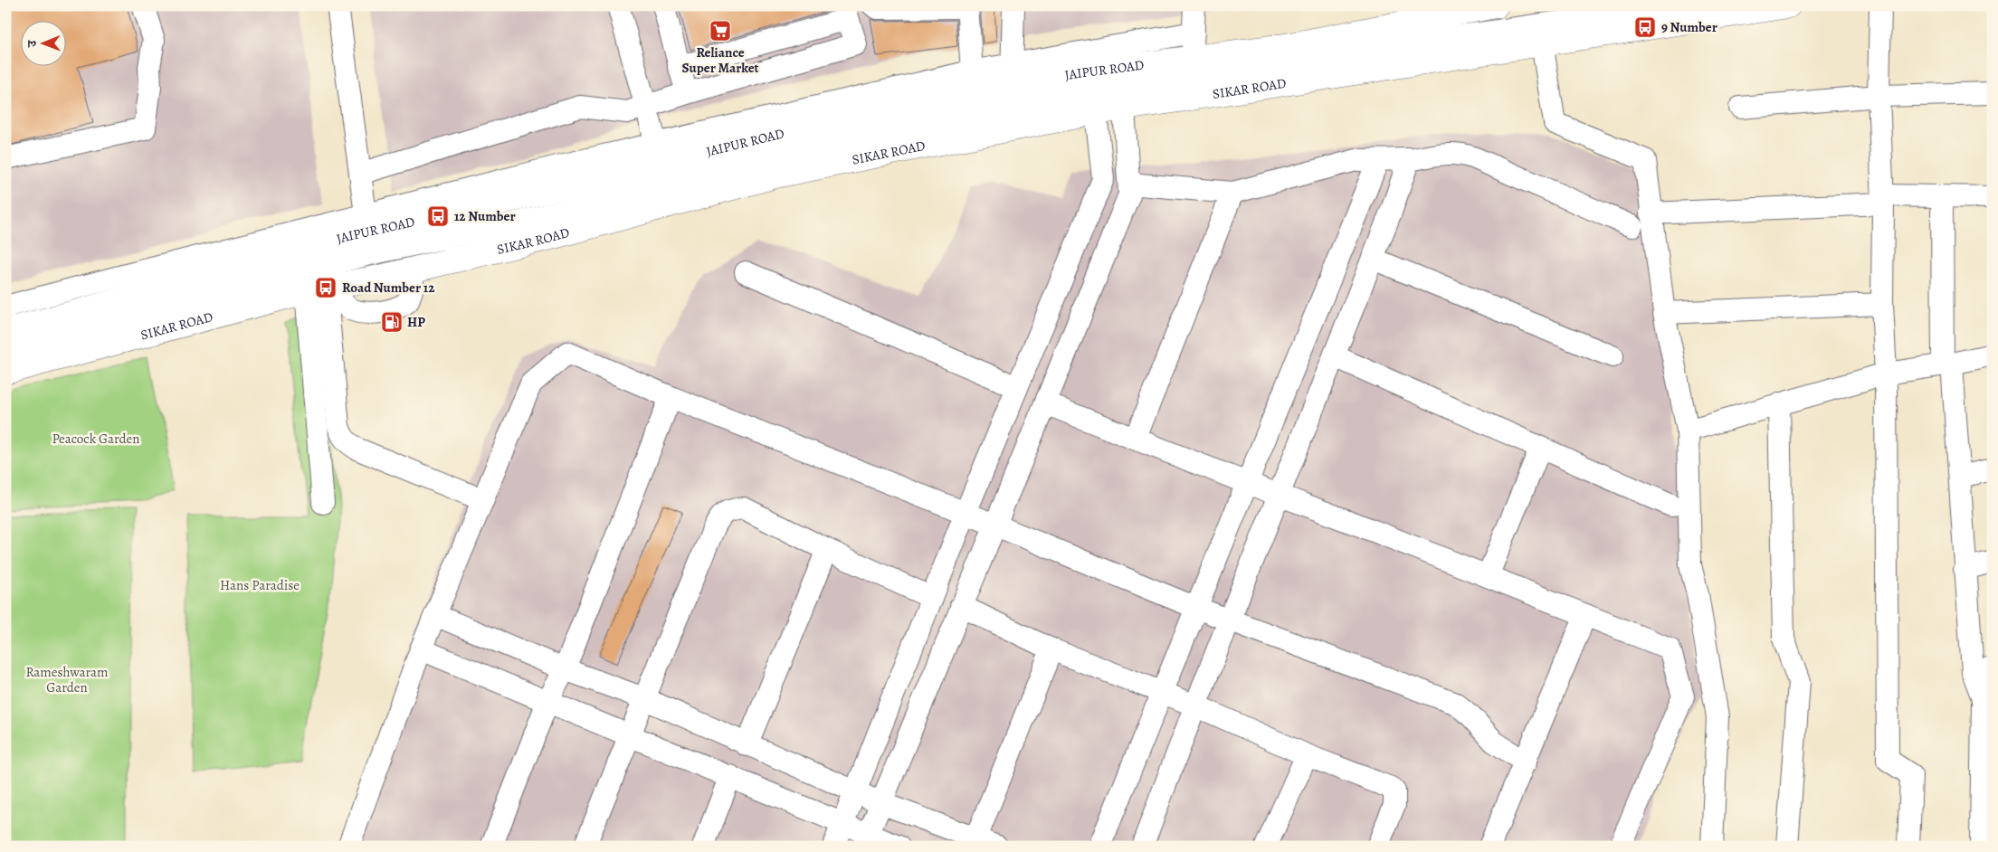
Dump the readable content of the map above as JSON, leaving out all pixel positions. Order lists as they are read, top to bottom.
{
  "streets": {
    "main road": ["JAIPUR ROAD", "SIKAR ROAD"]
  },
  "parks": ["Peacock Garden", "Hans Paradise", "Rameshwaram Garden"],
  "places": {
    "bus stop": ["9 Number", "12 Number", "Road Number 12"],
    "supermarket": ["Reliance Super Market"],
    "fuel station": ["HP"]
  },
  "north": "left"
}
